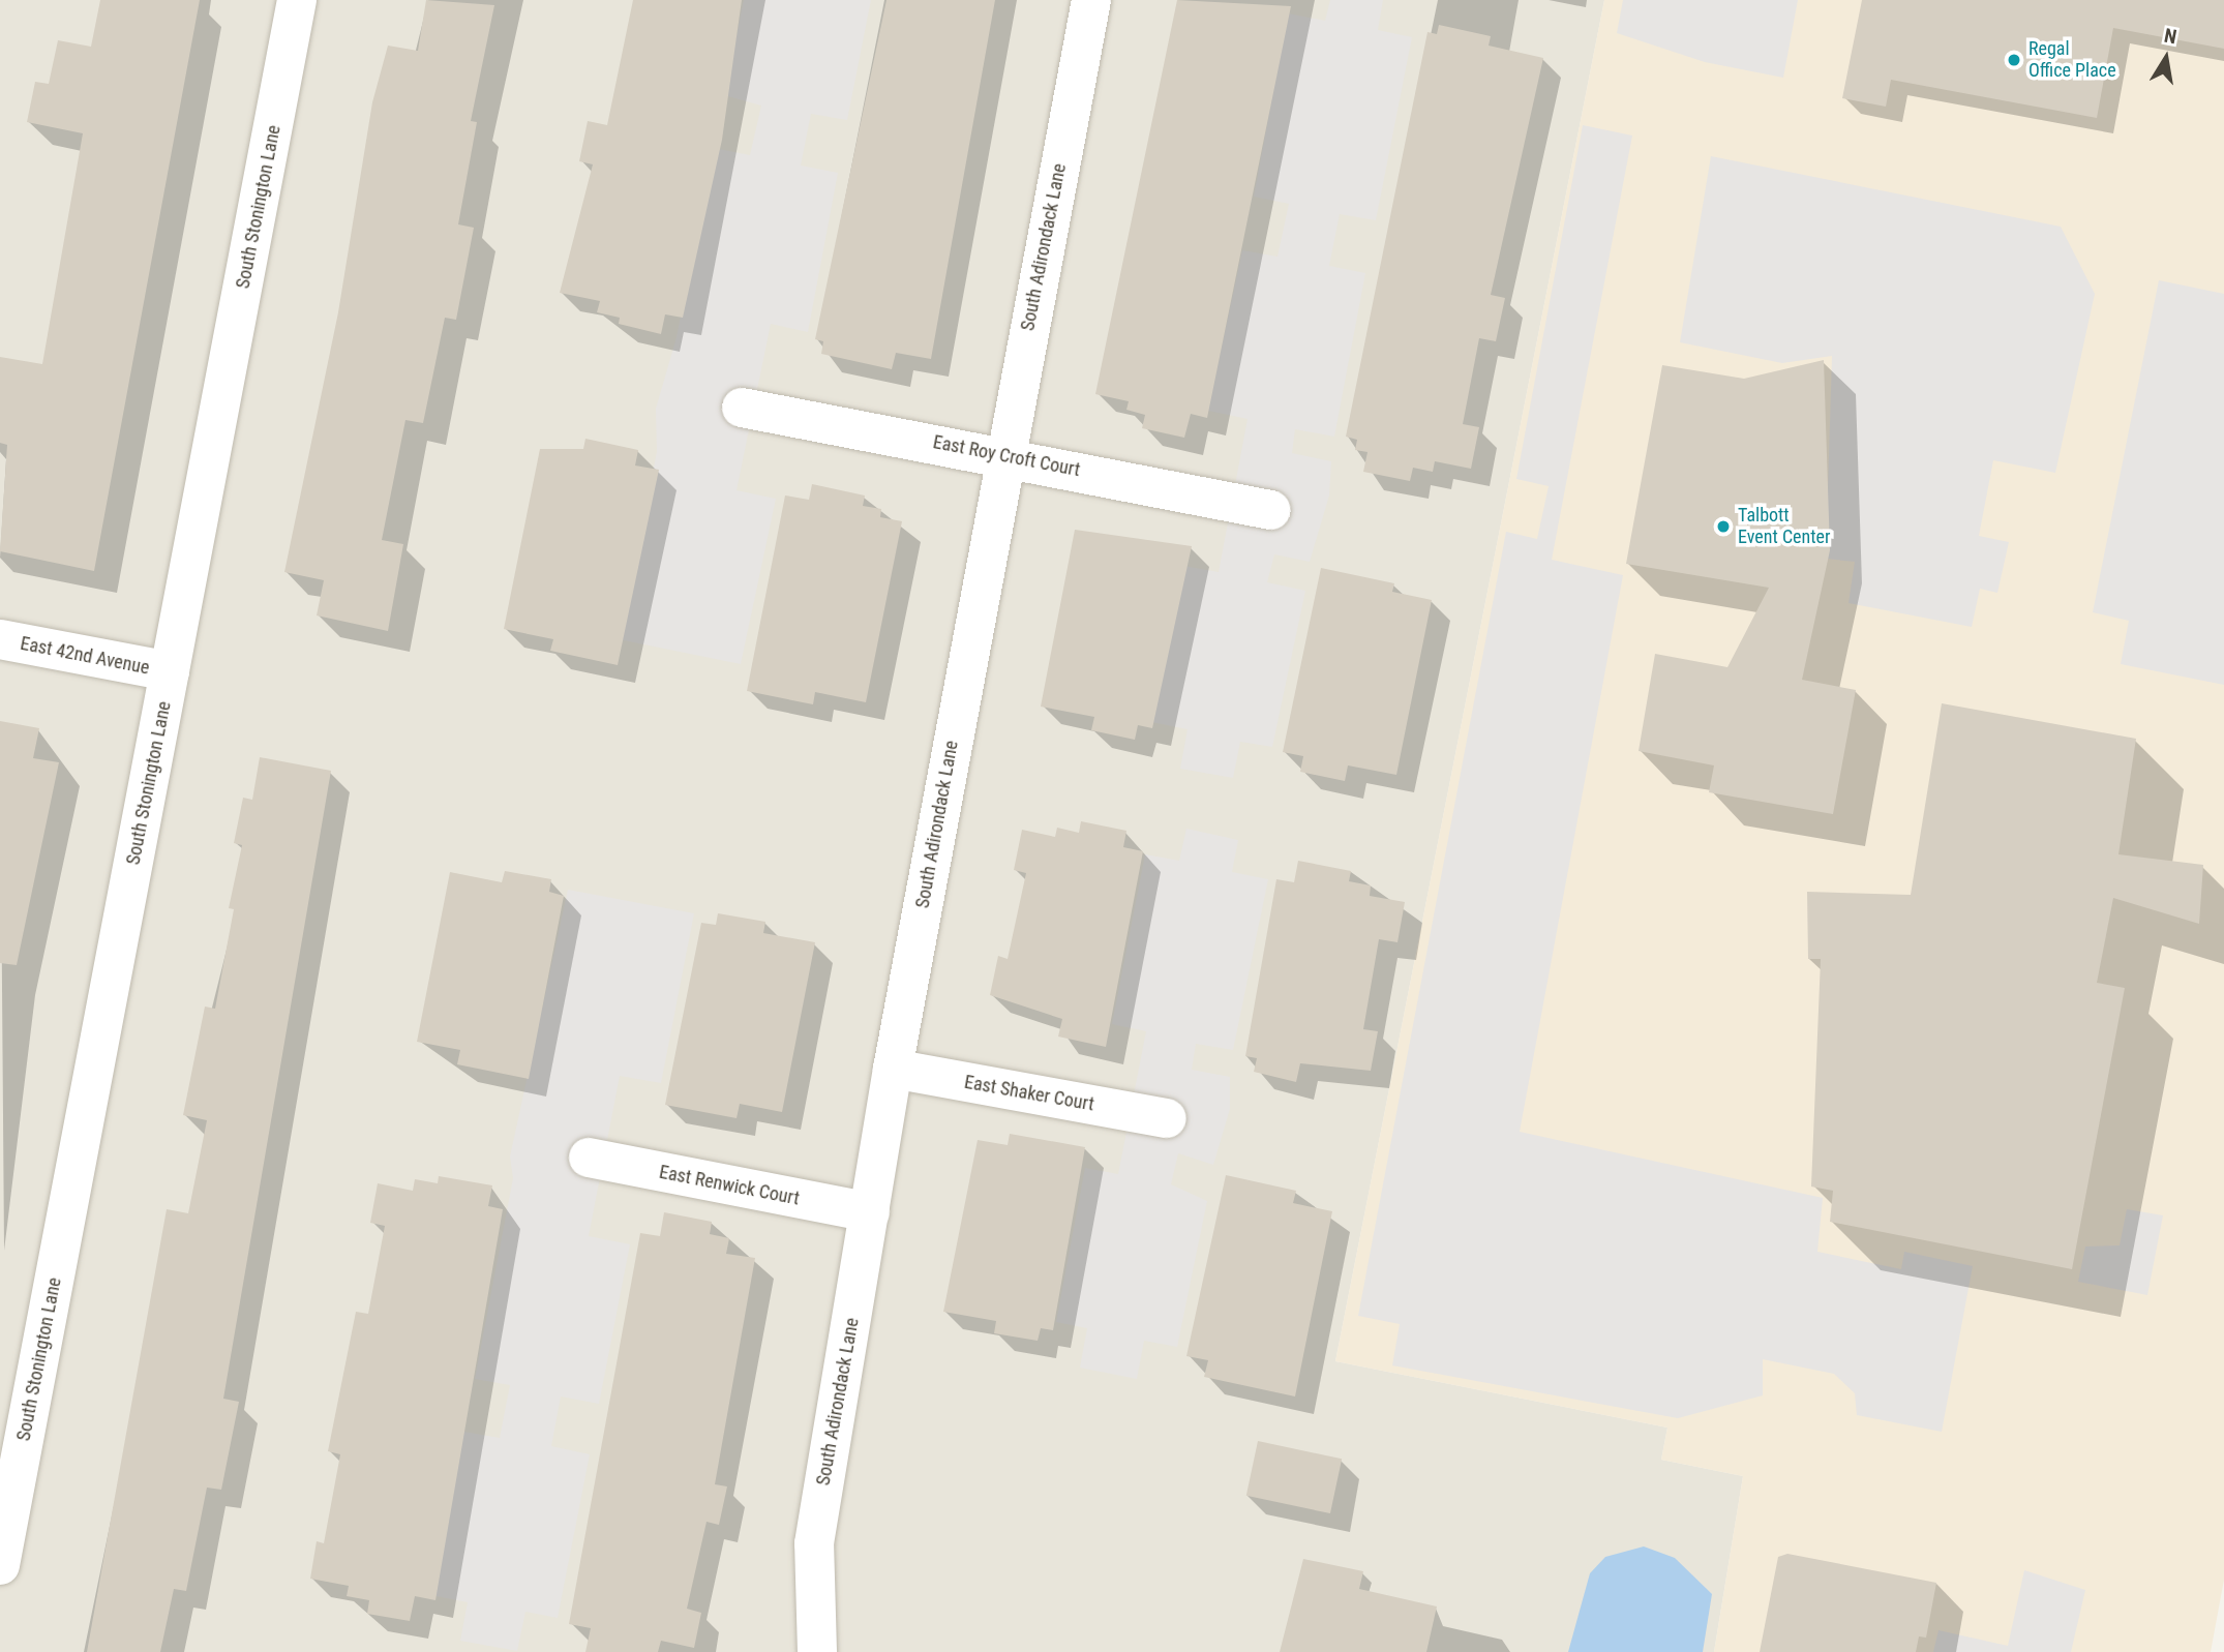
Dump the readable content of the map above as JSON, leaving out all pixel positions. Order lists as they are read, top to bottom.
{
  "streets": {
    "street": [
      "South Stonington Lane",
      "South Adirondack Lane",
      "East Roy Croft Court",
      "East 42nd Avenue",
      "East Shaker Court",
      "East Renwick Court"
    ]
  },
  "crossings": [
    ["South Stonington Lane", "East 42nd Avenue"],
    ["South Adirondack Lane", "East Roy Croft Court"],
    ["South Adirondack Lane", "East Shaker Court"],
    ["South Adirondack Lane", "East Renwick Court"]
  ],
  "places": ["Regal Office Place", "Talbott Event Center"],
  "north": "top"
}
